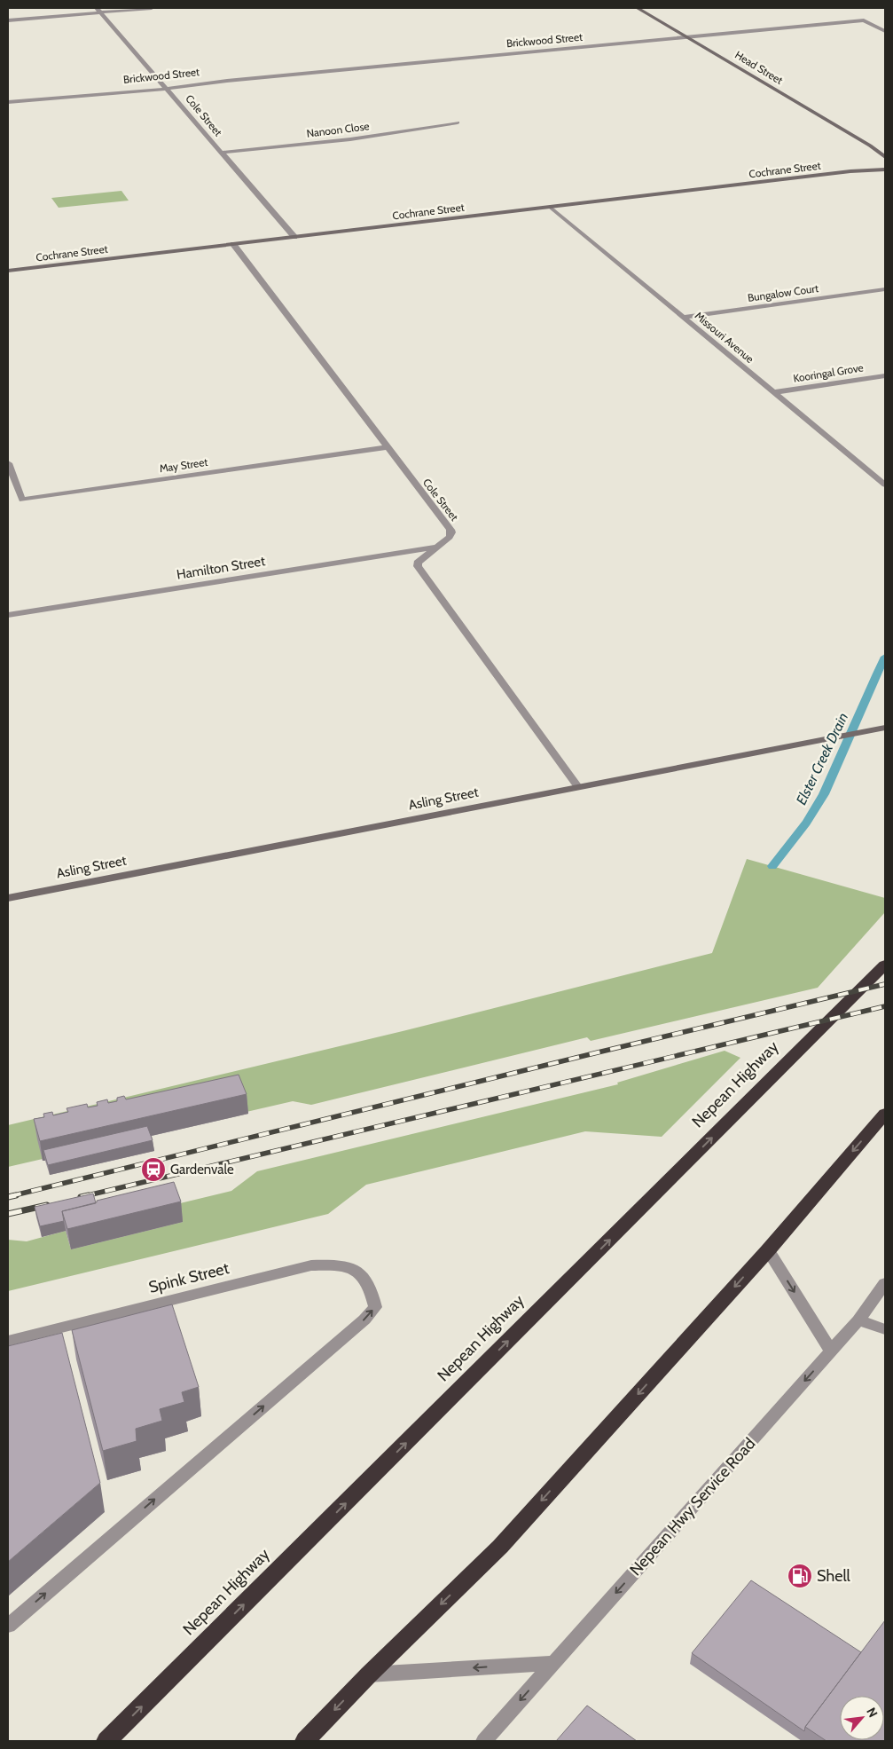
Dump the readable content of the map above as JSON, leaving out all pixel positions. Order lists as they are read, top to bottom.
{
  "streets": {
    "highway": ["Nepean Highway"],
    "street": [
      "Brickwood Street",
      "Head Street",
      "Cole Street",
      "Nanoon Close",
      "Cochrane Street",
      "Bungalow Court",
      "Missouri Avenue",
      "Kooringal Grove",
      "May Street",
      "Hamilton Street",
      "Asling Street",
      "Spink Street",
      "Nepean Hwy Service Road"
    ]
  },
  "crossings": [
    ["Brickwood Street", "Head Street"],
    ["Brickwood Street", "Cole Street"],
    ["Cole Street", "Nanoon Close"],
    ["Cole Street", "Cochrane Street"],
    ["Cole Street", "May Street"],
    ["Cole Street", "Hamilton Street"],
    ["Cole Street", "Asling Street"],
    ["Cochrane Street", "Missouri Avenue"],
    ["Bungalow Court", "Missouri Avenue"],
    ["Missouri Avenue", "Kooringal Grove"]
  ],
  "one_way": ["Nepean Highway", "Nepean Hwy Service Road"],
  "water": ["Elster Creek Drain"],
  "places": {
    "station": ["Gardenvale"],
    "fuel station": ["Shell"]
  },
  "north": "top right"
}
